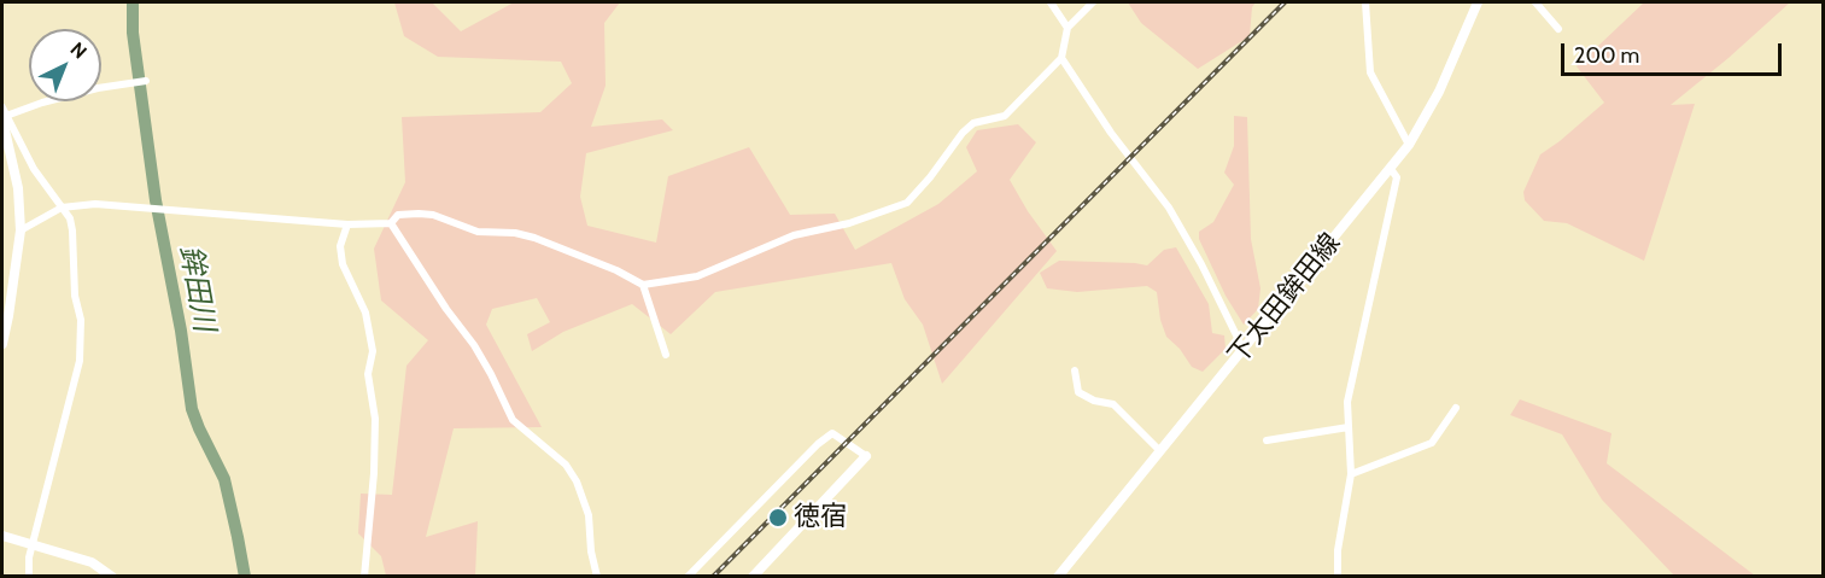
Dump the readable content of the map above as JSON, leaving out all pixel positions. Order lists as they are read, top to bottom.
{
  "streets": {
    "main road": ["下太田鉾田線"]
  },
  "water": ["鉾田川"],
  "places": ["徳宿"],
  "scale_bar": "200 m",
  "north": "top right"
}
